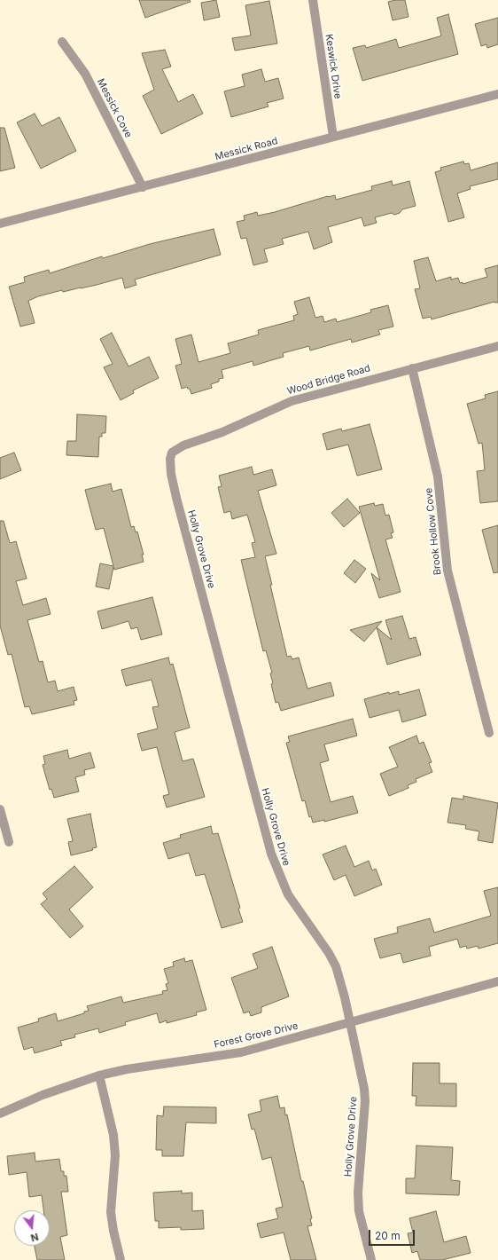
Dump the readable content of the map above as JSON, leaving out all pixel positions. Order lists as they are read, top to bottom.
{
  "streets": {
    "street": [
      "Keswick Drive",
      "Messick Cove",
      "Messick Road",
      "Wood Bridge Road",
      "Brook Hollow Cove",
      "Holly Grove Drive",
      "Forest Grove Drive"
    ]
  },
  "crossings": [
    ["Keswick Drive", "Messick Road"],
    ["Messick Cove", "Messick Road"],
    ["Wood Bridge Road", "Brook Hollow Cove"],
    ["Wood Bridge Road", "Holly Grove Drive"],
    ["Holly Grove Drive", "Forest Grove Drive"]
  ],
  "scale_bar": "20 m",
  "north": "bottom"
}
